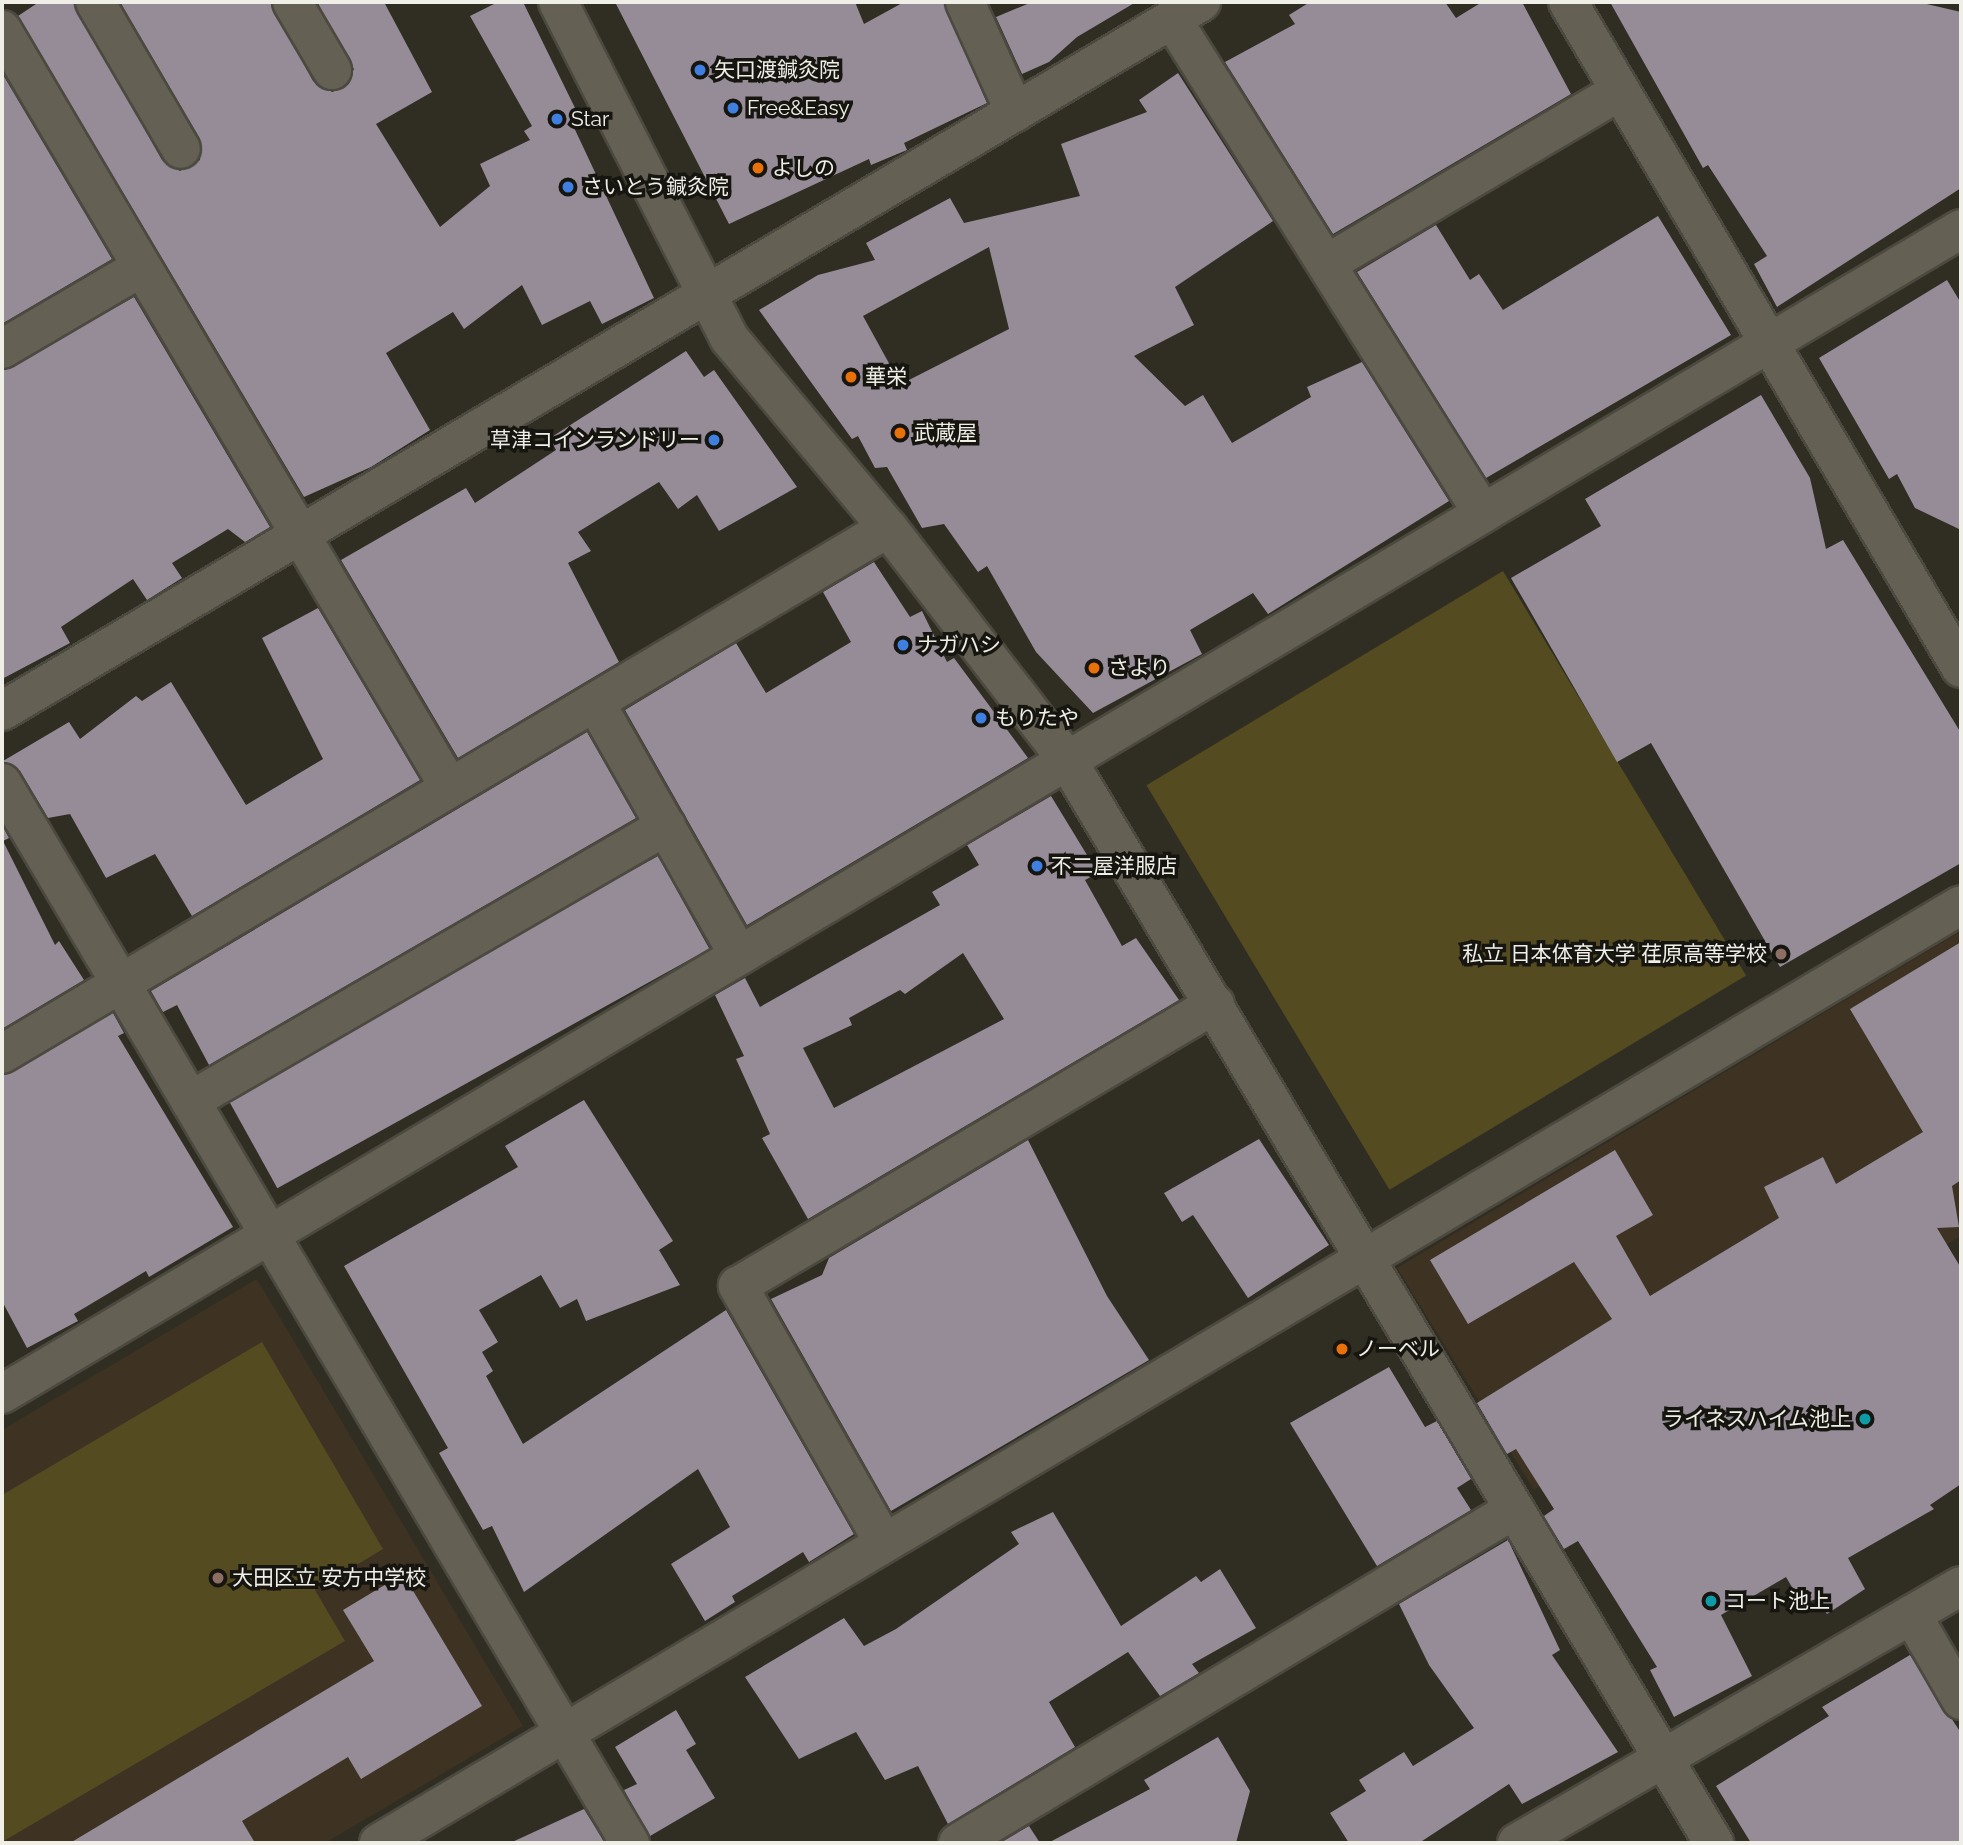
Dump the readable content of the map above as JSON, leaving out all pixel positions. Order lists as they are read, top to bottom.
{
  "places": [
    "矢口渡鍼灸院",
    "Free&Easy",
    "Star",
    "よしの",
    "さいとう鍼灸院",
    "華栄",
    "武蔵屋",
    "草津コインランドリー",
    "ナガハシ",
    "さより",
    "もりたや",
    "不二屋洋服店",
    "私立 日本体育大学 荏原高等学校",
    "ノーベル",
    "ライネスハイム池上",
    "大田区立 安方中学校",
    "コート池上"
  ]
}
